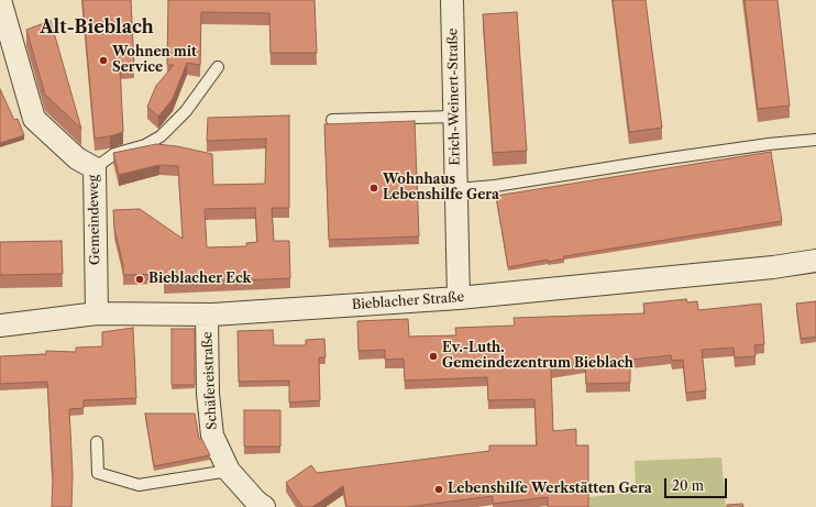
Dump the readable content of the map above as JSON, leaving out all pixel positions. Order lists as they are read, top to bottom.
{
  "streets": {
    "street": [
      "Erich-Weinert-Straße",
      "Gemeindeweg",
      "Bieblacher Straße",
      "Schäfereistraße"
    ]
  },
  "crossings": [
    ["Erich-Weinert-Straße", "Bieblacher Straße"],
    ["Gemeindeweg", "Bieblacher Straße"],
    ["Bieblacher Straße", "Schäfereistraße"]
  ],
  "districts": ["Alt-Bieblach"],
  "places": [
    "Wohnen mit Service",
    "Wohnhaus Lebenshilfe Gera",
    "Bieblacher Eck",
    "Ev.-Luth. Gemeindezentrum Bieblach",
    "Lebenshilfe Werkstätten Gera"
  ],
  "scale_bar": "20 m"
}
